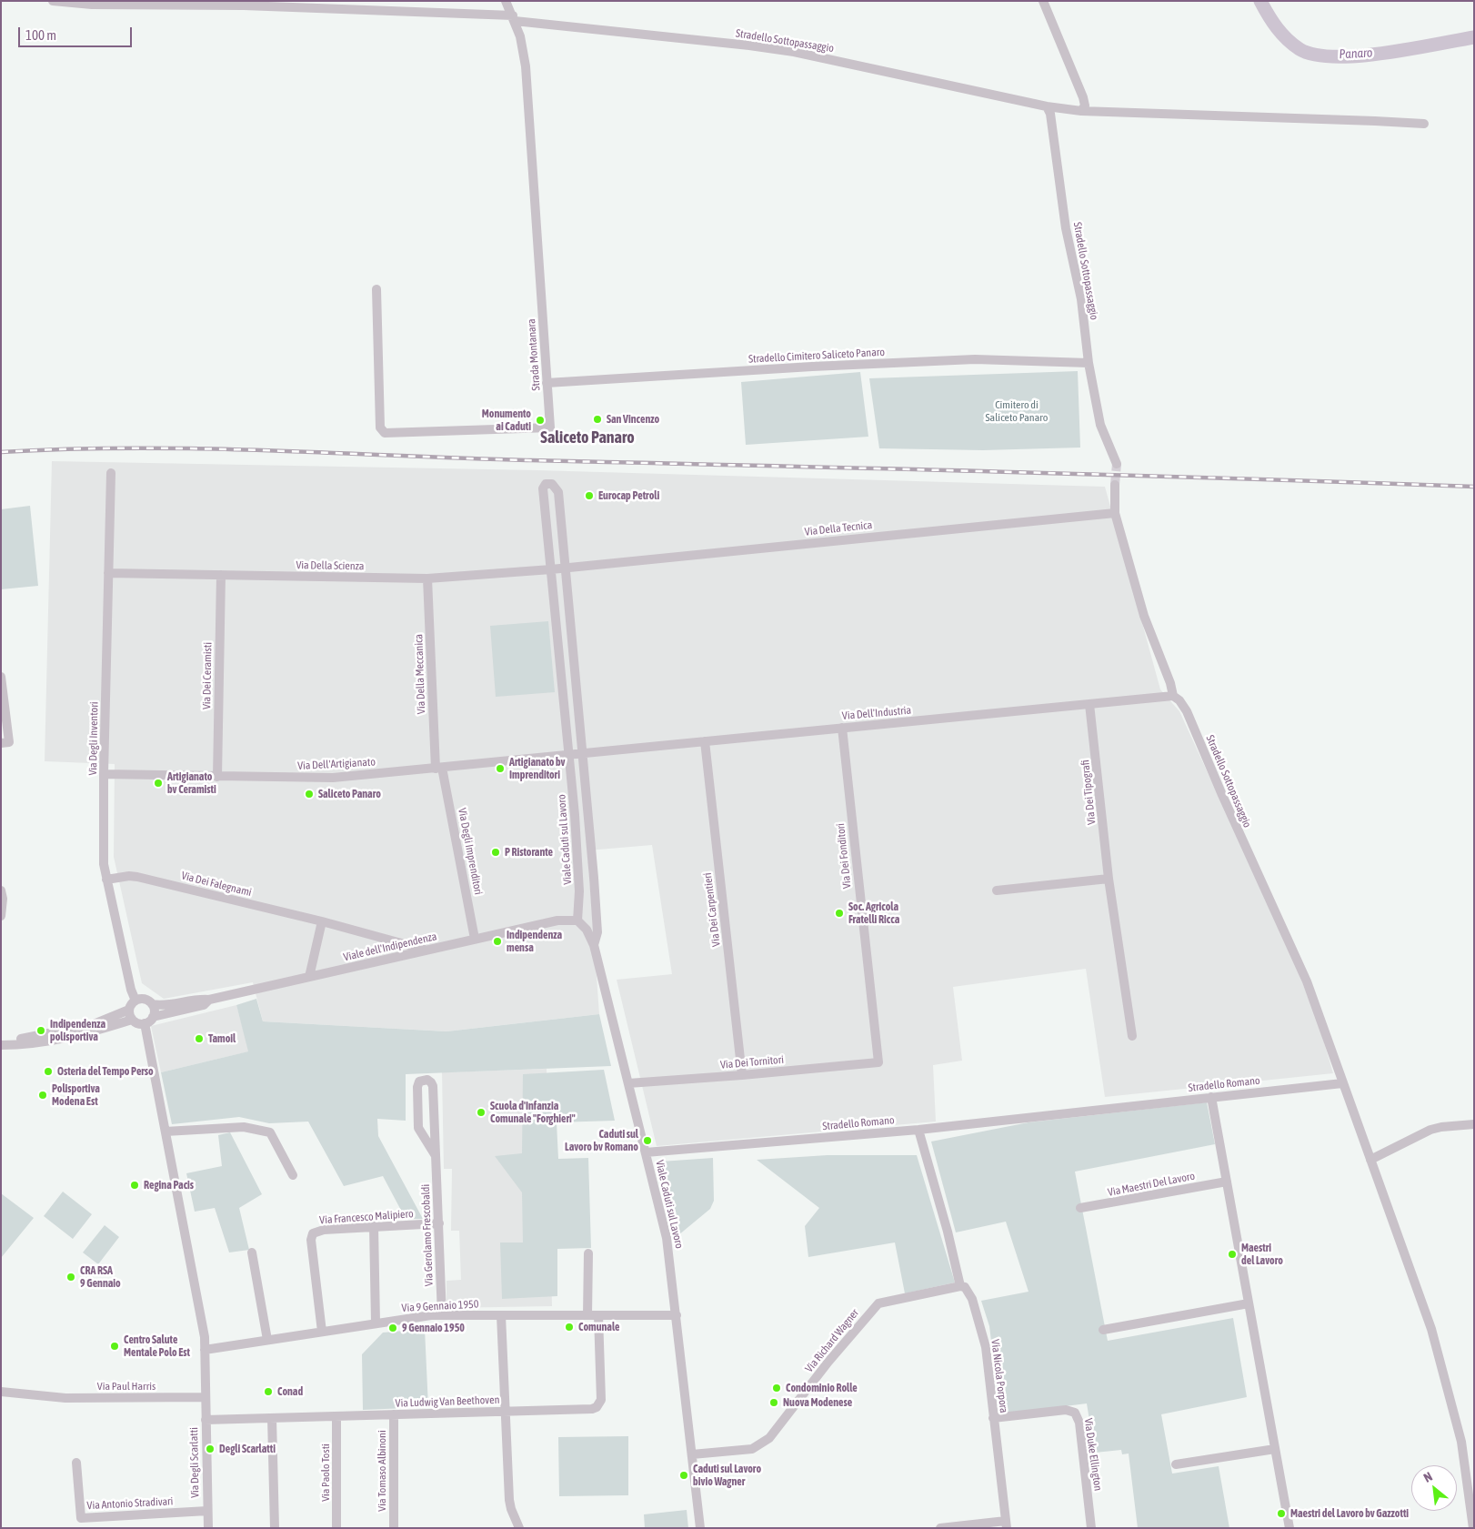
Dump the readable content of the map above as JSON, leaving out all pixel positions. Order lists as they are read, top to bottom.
{
  "streets": {
    "street": [
      "Stradello Sottopassaggio",
      "Strada Montanara",
      "Stradello Cimitero Saliceto Panaro",
      "Via Della Tecnica",
      "Via Della Scienza",
      "Via Della Meccanica",
      "Via Dei Ceramisti",
      "Via Dell'Industria",
      "Via Degli Inventori",
      "Via Dell'Artigianato",
      "Via Dei Tipografi",
      "Viale Caduti sul Lavoro",
      "Via Degli Imprenditori",
      "Via Dei Fonditori",
      "Via Dei Falegnami",
      "Via Dei Carpentieri",
      "Viale dell'Indipendenza",
      "Via Dei Tornitori",
      "Stradello Romano",
      "Via Maestri Del Lavoro",
      "Via Francesco Malipiero",
      "Via Gerolamo Frescobaldi",
      "Via 9 Gennaio 1950",
      "Via Richard Wagner",
      "Via Nicola Porpora",
      "Via Paul Harris",
      "Via Ludwig Van Beethoven",
      "Via Duke Ellington",
      "Via Degli Scarlatti",
      "Via Tomaso Albinoni",
      "Via Paolo Tosti",
      "Via Antonio Stradivari"
    ]
  },
  "crossings": [
    ["Stradello Sottopassaggio", "Strada Montanara"],
    ["Stradello Sottopassaggio", "Stradello Cimitero Saliceto Panaro"],
    ["Stradello Sottopassaggio", "Via Della Tecnica"],
    ["Stradello Sottopassaggio", "Via Dell'Industria"],
    ["Stradello Sottopassaggio", "Stradello Romano"],
    ["Strada Montanara", "Stradello Cimitero Saliceto Panaro"],
    ["Via Della Tecnica", "Viale Caduti sul Lavoro"],
    ["Via Della Scienza", "Via Della Meccanica"],
    ["Via Della Scienza", "Via Dei Ceramisti"],
    ["Via Della Scienza", "Via Degli Inventori"],
    ["Via Della Scienza", "Viale Caduti sul Lavoro"],
    ["Via Della Meccanica", "Via Dell'Artigianato"],
    ["Via Della Meccanica", "Via Degli Imprenditori"],
    ["Via Dei Ceramisti", "Via Dell'Artigianato"],
    ["Via Dell'Industria", "Via Dei Tipografi"],
    ["Via Dell'Industria", "Viale Caduti sul Lavoro"],
    ["Via Dell'Industria", "Via Dei Fonditori"],
    ["Via Dell'Industria", "Via Dei Carpentieri"],
    ["Via Degli Inventori", "Via Dell'Artigianato"],
    ["Via Degli Inventori", "Via Dei Falegnami"],
    ["Via Degli Inventori", "Viale dell'Indipendenza"],
    ["Via Dell'Artigianato", "Viale Caduti sul Lavoro"],
    ["Via Dell'Artigianato", "Via Degli Imprenditori"],
    ["Viale Caduti sul Lavoro", "Viale dell'Indipendenza"],
    ["Viale Caduti sul Lavoro", "Via Dei Tornitori"],
    ["Viale Caduti sul Lavoro", "Stradello Romano"],
    ["Viale Caduti sul Lavoro", "Via 9 Gennaio 1950"],
    ["Viale Caduti sul Lavoro", "Via Richard Wagner"],
    ["Via Degli Imprenditori", "Viale dell'Indipendenza"],
    ["Via Dei Fonditori", "Via Dei Tornitori"],
    ["Via Dei Falegnami", "Viale dell'Indipendenza"],
    ["Via Dei Carpentieri", "Via Dei Tornitori"],
    ["Stradello Romano", "Via Nicola Porpora"],
    ["Via Francesco Malipiero", "Via Gerolamo Frescobaldi"],
    ["Via Francesco Malipiero", "Via 9 Gennaio 1950"],
    ["Via Gerolamo Frescobaldi", "Via 9 Gennaio 1950"],
    ["Via 9 Gennaio 1950", "Via Ludwig Van Beethoven"],
    ["Via Richard Wagner", "Via Nicola Porpora"],
    ["Via Nicola Porpora", "Via Duke Ellington"],
    ["Via Paul Harris", "Via Degli Scarlatti"],
    ["Via Ludwig Van Beethoven", "Via Degli Scarlatti"],
    ["Via Ludwig Van Beethoven", "Via Tomaso Albinoni"],
    ["Via Ludwig Van Beethoven", "Via Paolo Tosti"],
    ["Via Degli Scarlatti", "Via Antonio Stradivari"]
  ],
  "districts": ["Saliceto Panaro"],
  "water": ["Panaro"],
  "parks": ["Cimitero di Saliceto Panaro"],
  "places": [
    "San Vincenzo",
    "Monumento ai Caduti",
    "Eurocap Petroli",
    "Artigianato bv Imprenditori",
    "Artigianato bv Ceramisti",
    "Saliceto Panaro",
    "P Ristorante",
    "Soc. Agricola Fratelli Ricca",
    "Indipendenza mensa",
    "Indipendenza polisportiva",
    "Tamoil",
    "Osteria del Tempo Perso",
    "Polisportiva Modena Est",
    "Scuola d'Infanzia Comunale \"Forghieri\"",
    "Caduti sul Lavoro bv Romano",
    "Regina Pacis",
    "Maestri del Lavoro",
    "CRA RSA 9 Gennaio",
    "Comunale",
    "9 Gennaio 1950",
    "Centro Salute Mentale Polo Est",
    "Condominio Rolle",
    "Conad",
    "Nuova Modenese",
    "Degli Scarlatti",
    "Caduti sul Lavoro bivio Wagner",
    "Maestri del Lavoro bv Gazzotti"
  ],
  "scale_bar": "100 m",
  "north": "top left"
}
